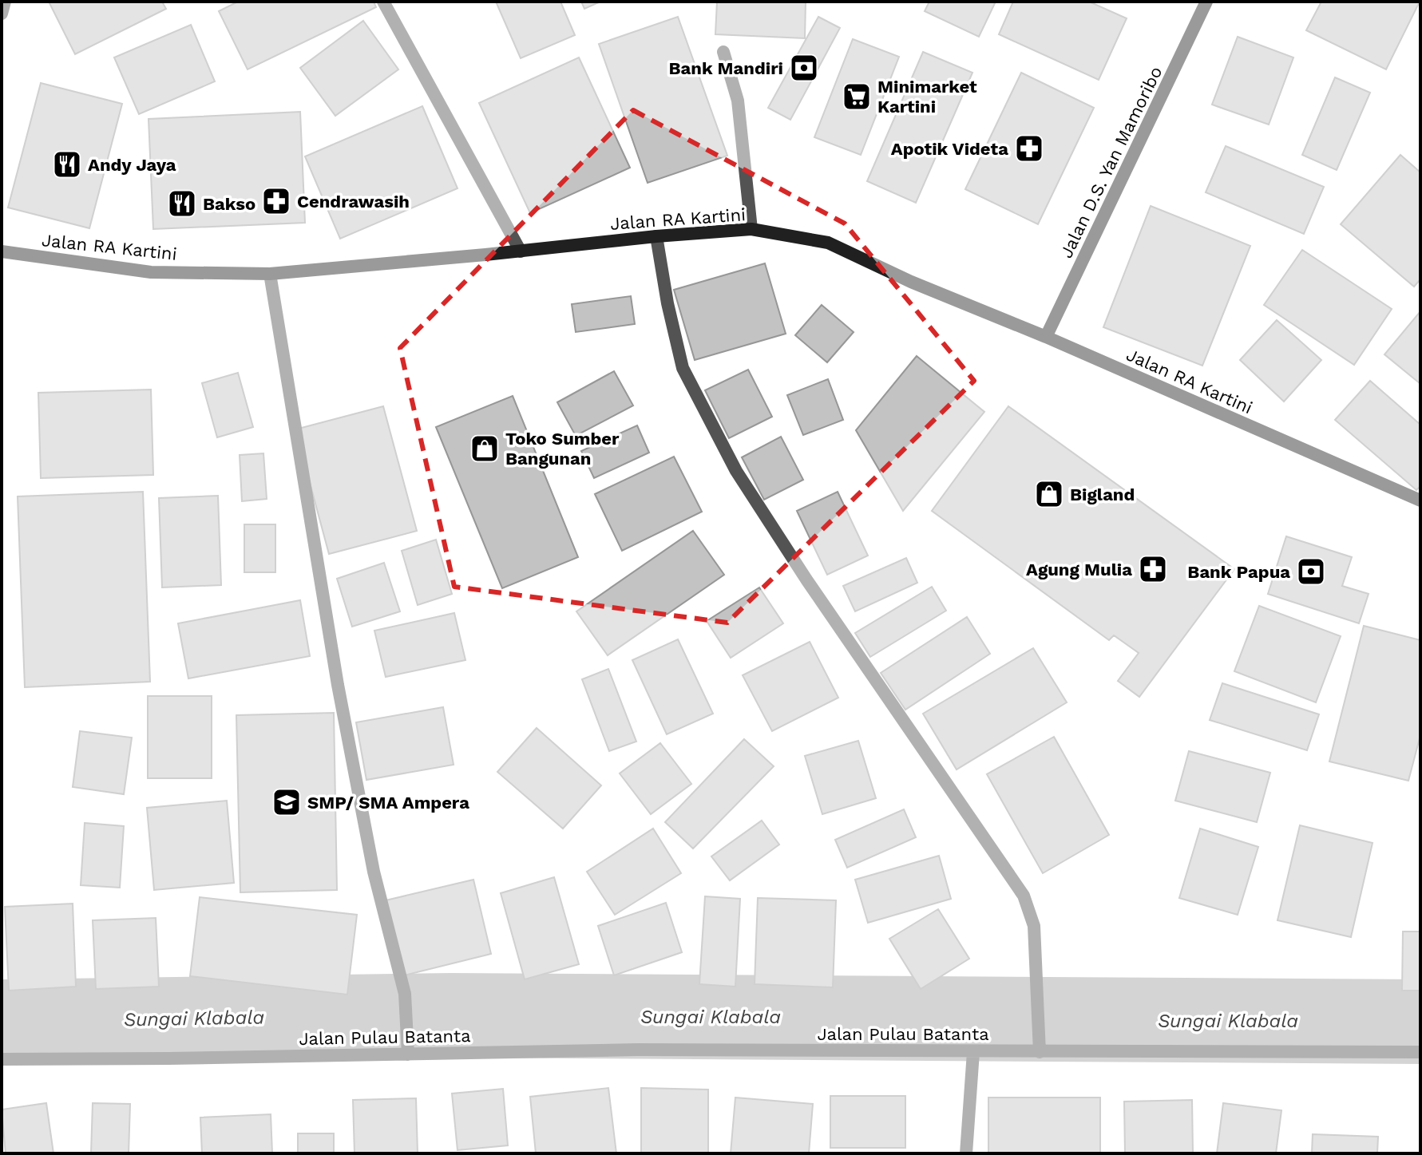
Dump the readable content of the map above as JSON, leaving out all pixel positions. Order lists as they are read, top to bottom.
{
  "streets": {
    "street": ["Jalan D.S. Yan Mamoribo", "Jalan RA Kartini", "Jalan Pulau Batanta"]
  },
  "crossings": [
    ["Jalan D.S. Yan Mamoribo", "Jalan RA Kartini"]
  ],
  "water": ["Sungai Klabala"],
  "places": {
    "bank": ["Bank Mandiri", "Bank Papua"],
    "supermarket": ["Minimarket Kartini"],
    "pharmacy": ["Apotik Videta", "Cendrawasih", "Agung Mulia"],
    "restaurant": ["Andy Jaya", "Bakso"],
    "shop": ["Toko Sumber Bangunan", "Bigland"],
    "school or university": ["SMP/ SMA Ampera"]
  }
}
